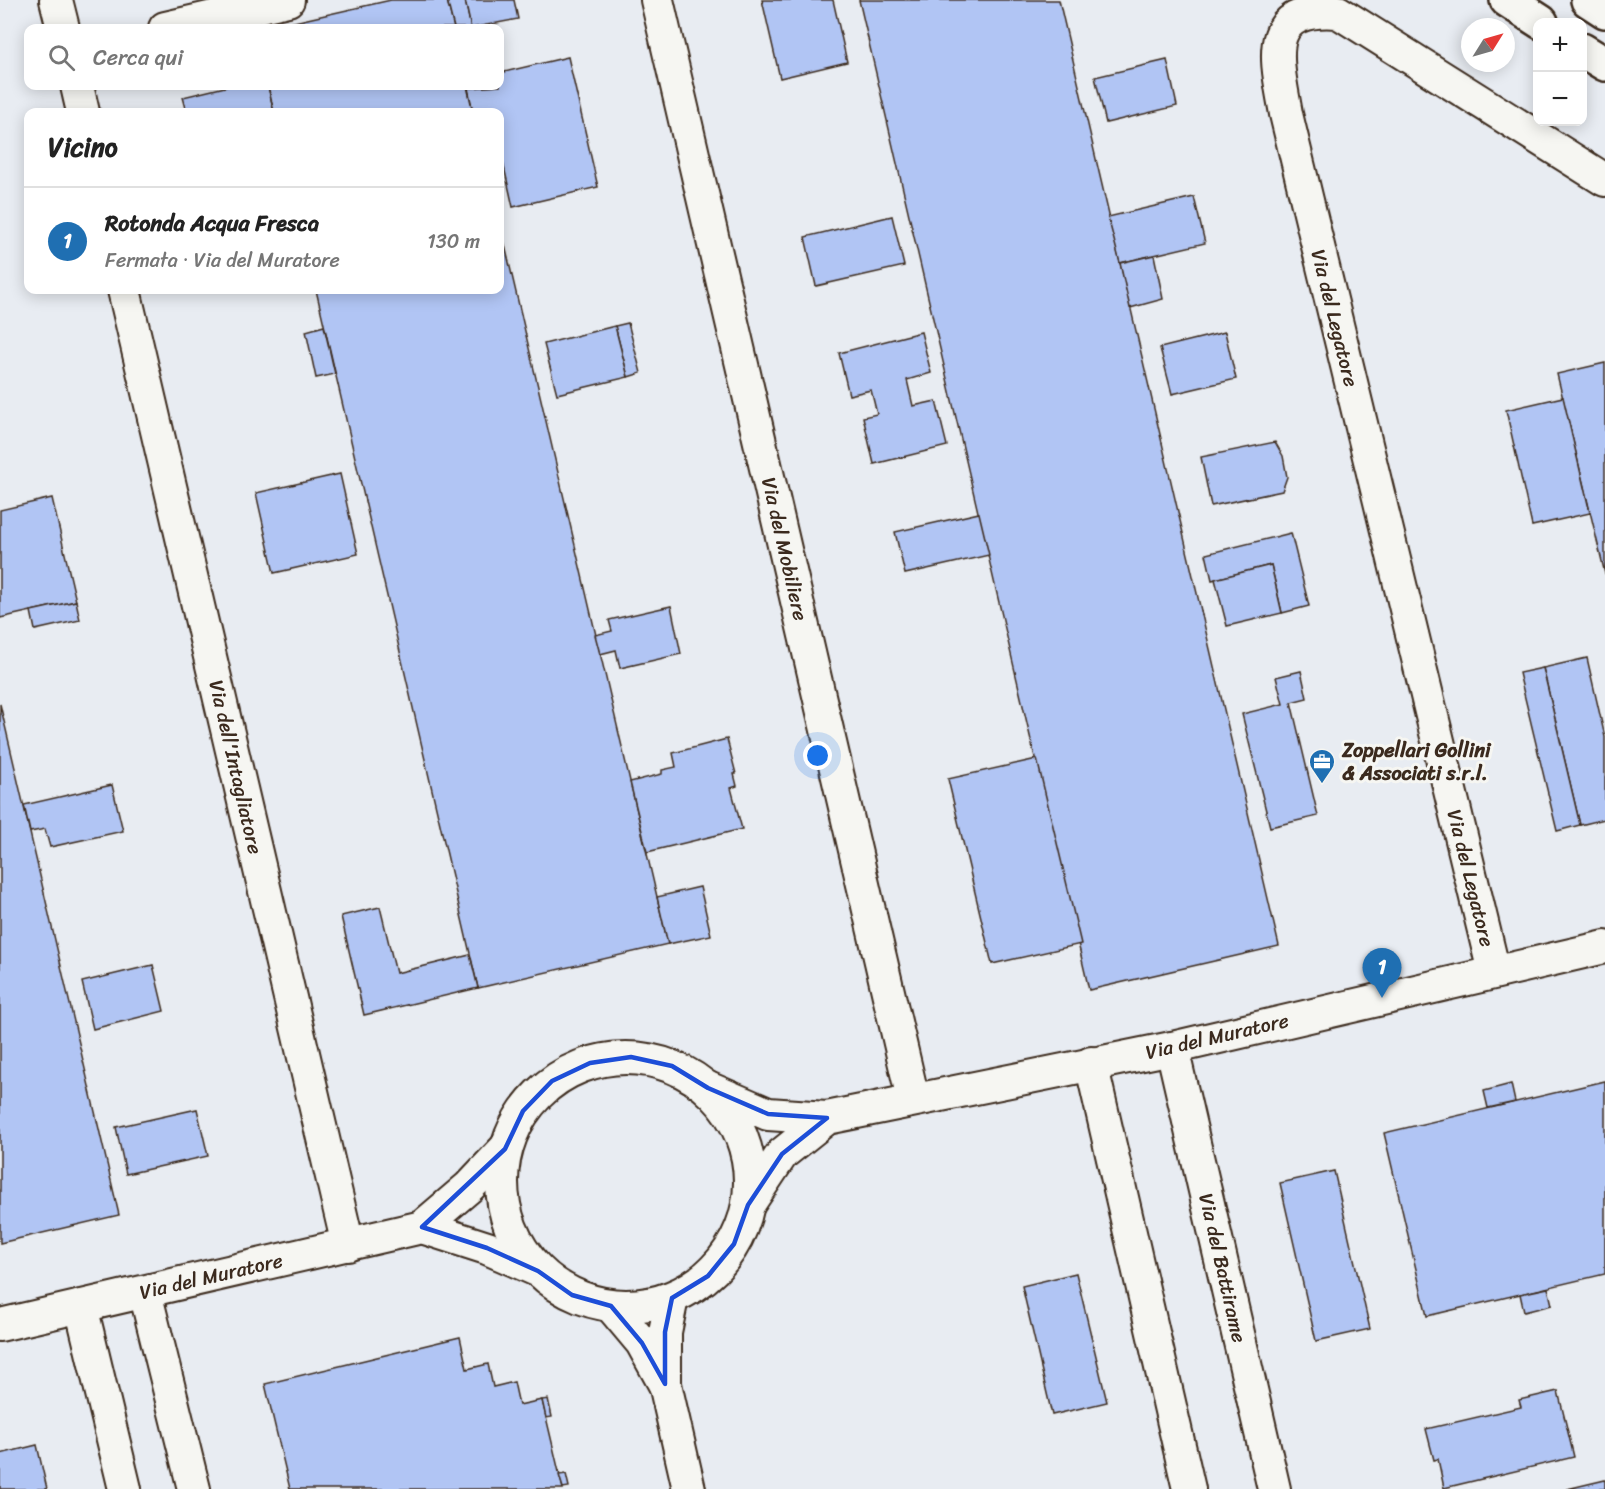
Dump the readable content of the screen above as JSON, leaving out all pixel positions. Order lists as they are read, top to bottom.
{
  "streets": {
    "street": [
      "Via del Legatore",
      "Via del Mobiliere",
      "Via dell'Intagliatore",
      "Via del Muratore",
      "Via del Battirame"
    ]
  },
  "crossings": [
    ["Via del Legatore", "Via del Muratore"],
    ["Via del Mobiliere", "Via del Muratore"],
    ["Via dell'Intagliatore", "Via del Muratore"],
    ["Via del Muratore", "Via del Battirame"]
  ],
  "places": {
    "office": ["Zoppellari Gollini & Associati s.r.l."]
  },
  "north": "top right",
  "page": {
    "map_buttons": ["+", "−"],
    "search": "Cerca qui",
    "heading": "Vicino",
    "list": [
      {
        "mark": "1",
        "name": "Rotonda Acqua Fresca",
        "note": "Fermata · Via del Muratore",
        "value": "130 m"
      }
    ],
    "pins": "1"
  }
}
